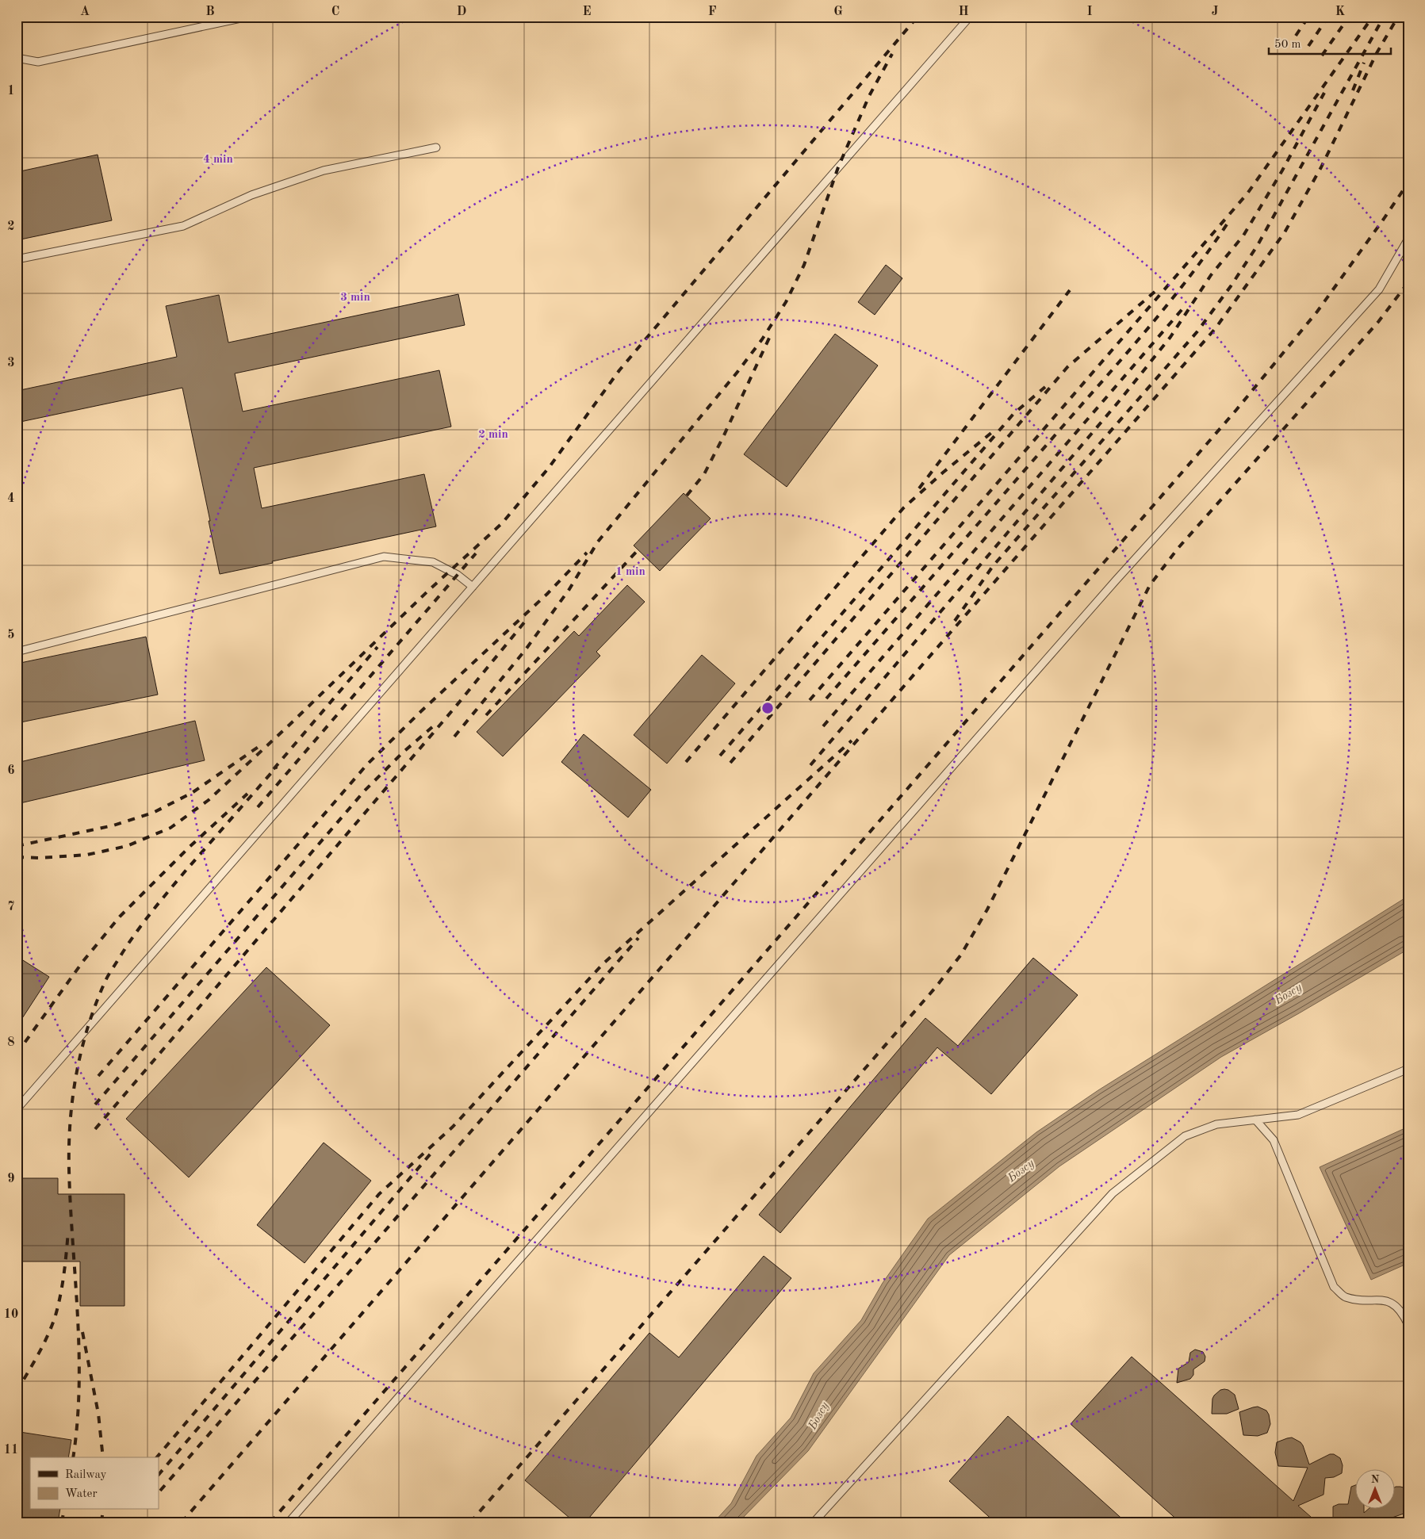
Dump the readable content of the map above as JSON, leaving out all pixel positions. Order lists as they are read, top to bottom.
{
  "water": ["Бозсу"],
  "legend": ["Railway", "Water"],
  "scale_bar": "50 m",
  "north": "top",
  "grid": {
    "columns": [
      "A",
      "B",
      "C",
      "D",
      "E",
      "F",
      "G",
      "H",
      "I",
      "J",
      "K"
    ],
    "rows": [
      "1",
      "2",
      "3",
      "4",
      "5",
      "6",
      "7",
      "8",
      "9",
      "10",
      "11"
    ]
  },
  "rings": [
    "4 min",
    "3 min",
    "2 min",
    "1 min"
  ]
}
